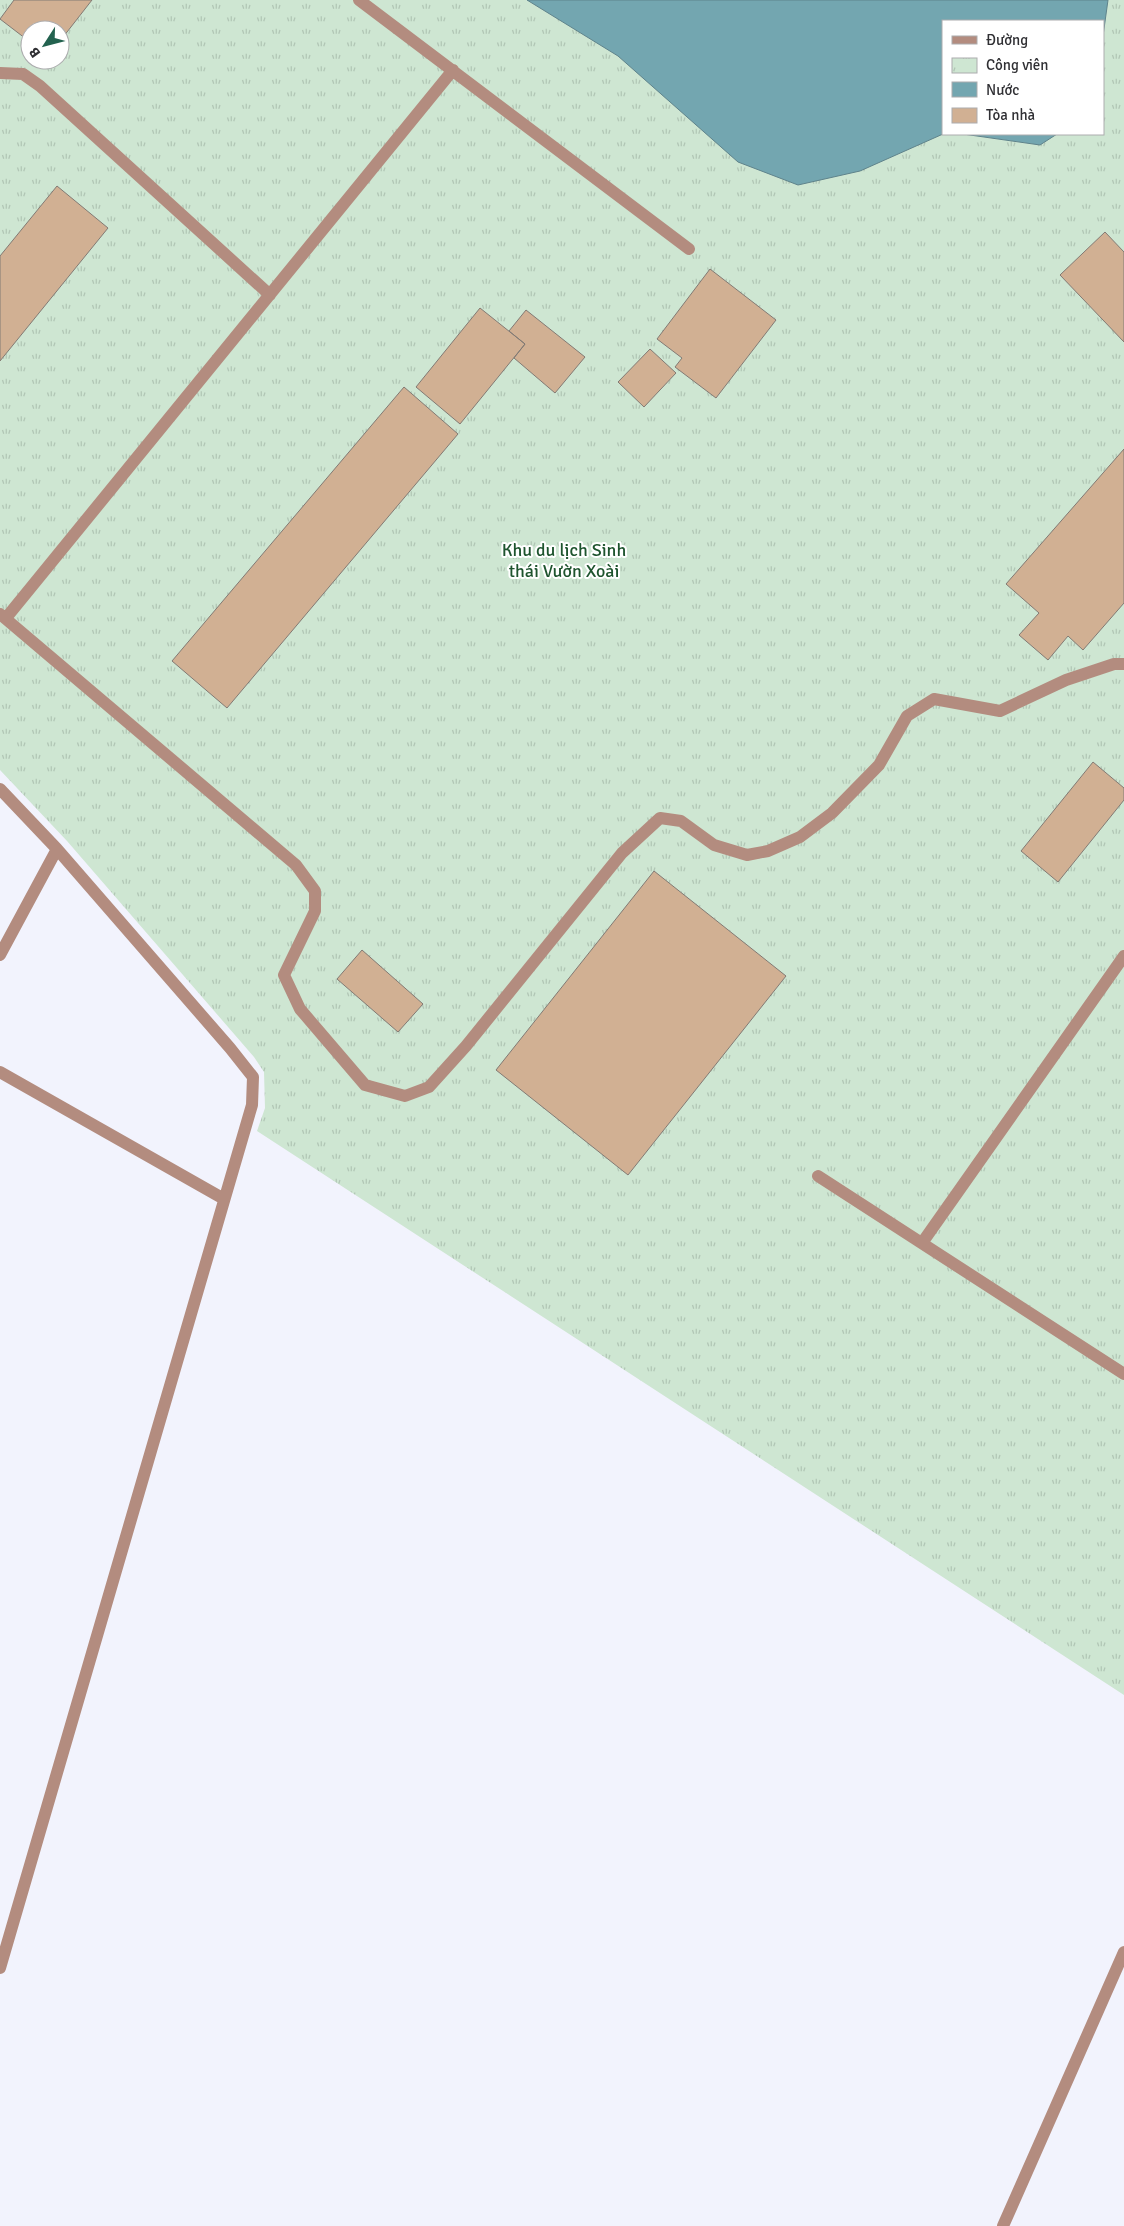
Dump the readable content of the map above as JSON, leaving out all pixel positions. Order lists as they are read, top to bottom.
{
  "parks": ["Khu du lịch Sinh thái Vườn Xoài"],
  "legend": [
    "Đường",
    "Công viên",
    "Nước",
    "Tòa nhà"
  ],
  "north": "bottom left"
}
